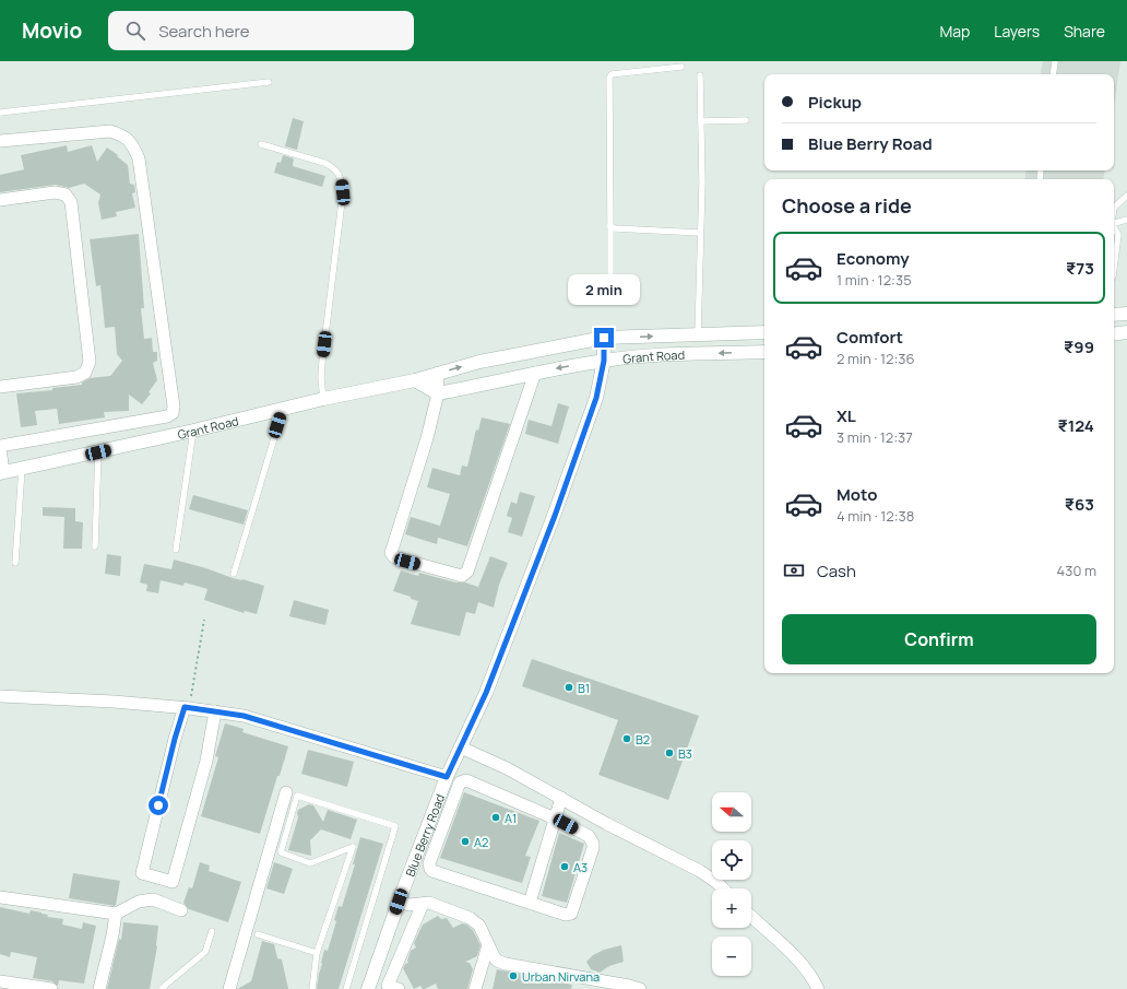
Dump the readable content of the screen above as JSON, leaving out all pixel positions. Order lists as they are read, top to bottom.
{
  "streets": {
    "main road": ["Grant Road", "Blue Berry Road"]
  },
  "crossings": [
    ["Grant Road", "Blue Berry Road"]
  ],
  "places": [
    "B1",
    "B2",
    "B3",
    "A1",
    "A2",
    "A3",
    "Urban Nirvana"
  ],
  "north": "left",
  "page": {
    "header": "Movio",
    "search": "Search here",
    "nav": ["Map", "Layers", "Share"],
    "banner": ["Pickup", "Blue Berry Road"],
    "heading": "Choose a ride",
    "list": [
      {
        "name": "Economy",
        "note": "1 min · 12:35",
        "value": "₹73"
      },
      {
        "name": "Comfort",
        "note": "2 min · 12:36",
        "value": "₹99"
      },
      {
        "name": "XL",
        "note": "3 min · 12:37",
        "value": "₹124"
      },
      {
        "name": "Moto",
        "note": "4 min · 12:38",
        "value": "₹63"
      }
    ],
    "bubble": "2 min",
    "pay": ["Cash", "430 m"],
    "buttons": "Confirm",
    "map_buttons": ["+", "−"]
  }
}
